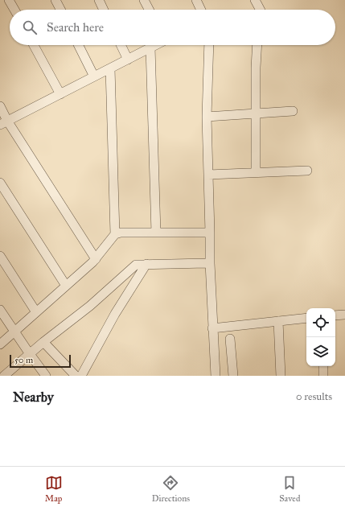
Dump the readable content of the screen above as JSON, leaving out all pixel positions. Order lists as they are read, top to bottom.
{
  "scale_bar": "50 m",
  "page": {
    "search": "Search here",
    "scale": "50 m",
    "heading": ["Nearby", "0 results"],
    "nav": ["Map", "Directions", "Saved"]
  }
}
